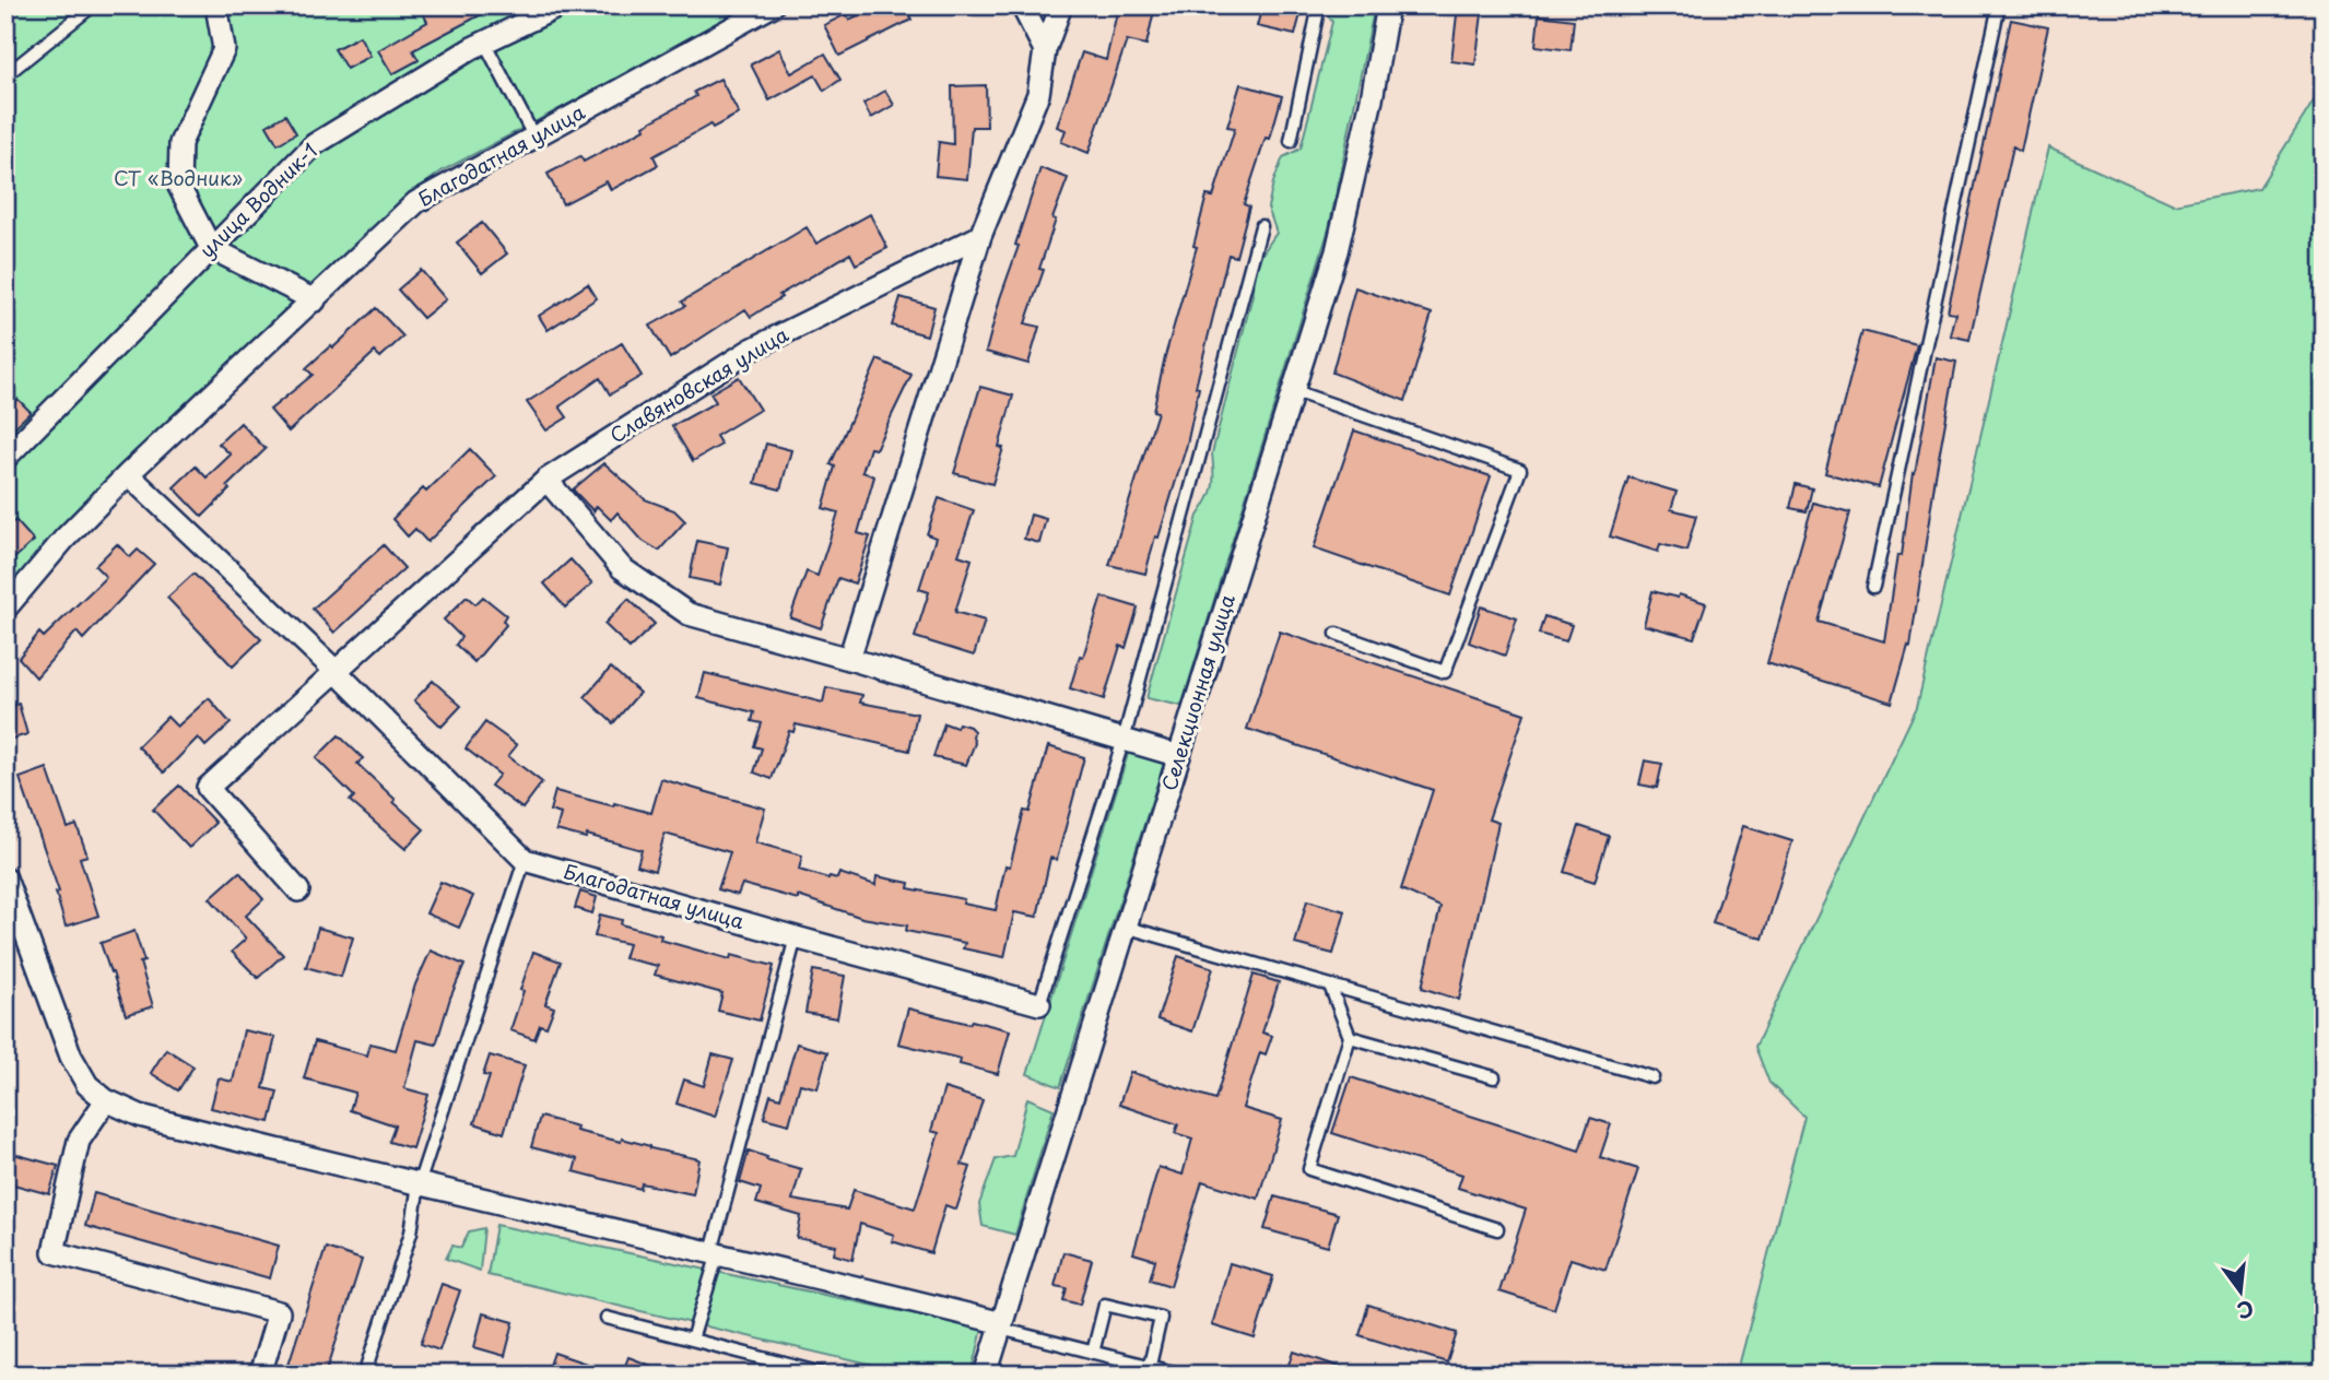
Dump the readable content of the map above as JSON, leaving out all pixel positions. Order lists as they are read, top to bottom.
{
  "streets": {
    "street": [
      "Благодатная улица",
      "улица Водник-1",
      "Славяновская улица",
      "Селекционная улица"
    ]
  },
  "crossings": [
    ["Благодатная улица", "Славяновская улица"]
  ],
  "parks": ["СТ «Водник»"],
  "north": "bottom"
}
